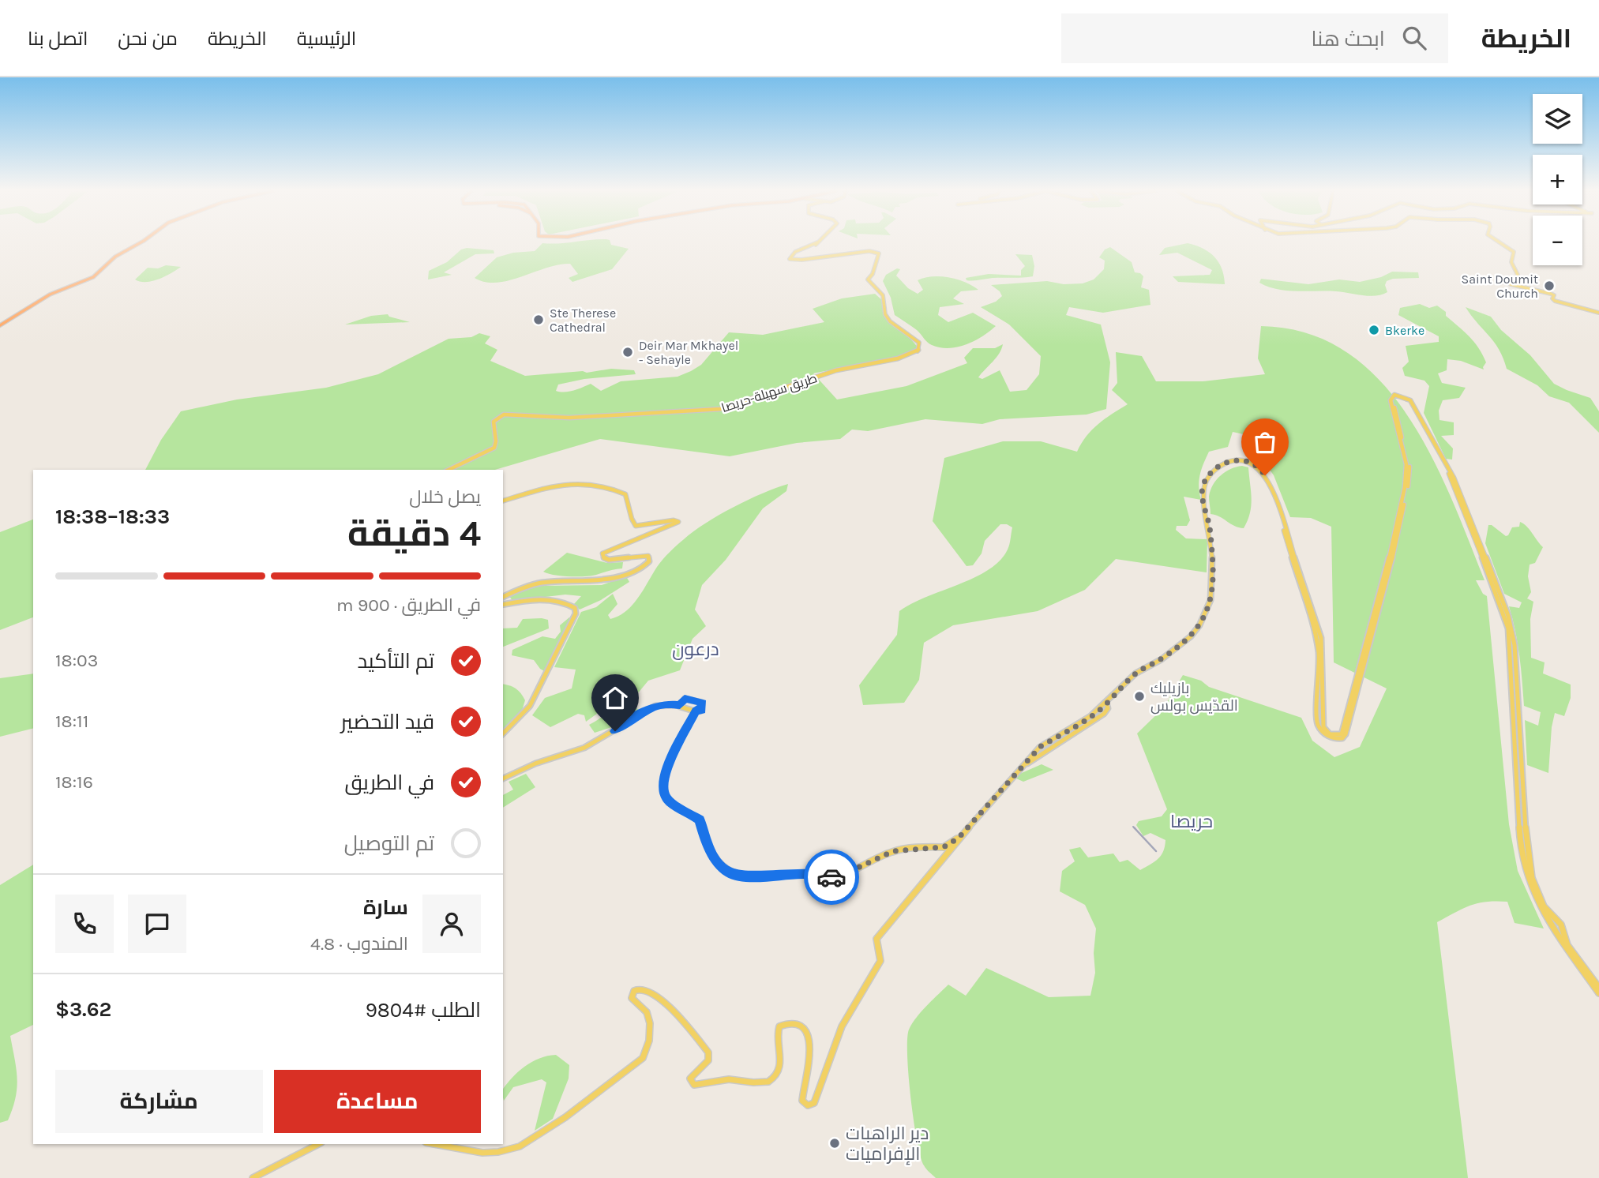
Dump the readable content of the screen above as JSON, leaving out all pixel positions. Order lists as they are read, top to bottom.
{
  "streets": {
    "main road": ["طريق سهيلة-حريصا"]
  },
  "districts": ["درعون", "حريصا"],
  "places": [
    "Saint Doumit Church",
    "Ste Therese Cathedral",
    "Bkerke",
    "Deir Mar Mkhayel - Sehayle",
    "بازيليك القدّيس بولس",
    "دير الراهبات الإفراميات"
  ],
  "page": {
    "header": "الخريطة",
    "search": "ابحث هنا",
    "nav": [
      "الرئيسية",
      "الخريطة",
      "من نحن",
      "اتصل بنا"
    ],
    "map_buttons": ["+", "−"],
    "heading": ["4 دقيقة", "يصل خلال", "18:33–18:38"],
    "panel": [
      "سارة",
      "المندوب · 4.8",
      "الطلب #9804",
      "$3.62"
    ],
    "bar": "في الطريق · 900 m",
    "list": [
      ["تم التأكيد", "18:03"],
      ["قيد التحضير", "18:11"],
      ["في الطريق", "18:16"],
      "تم التوصيل"
    ],
    "buttons": ["مساعدة", "مشاركة"]
  }
}
